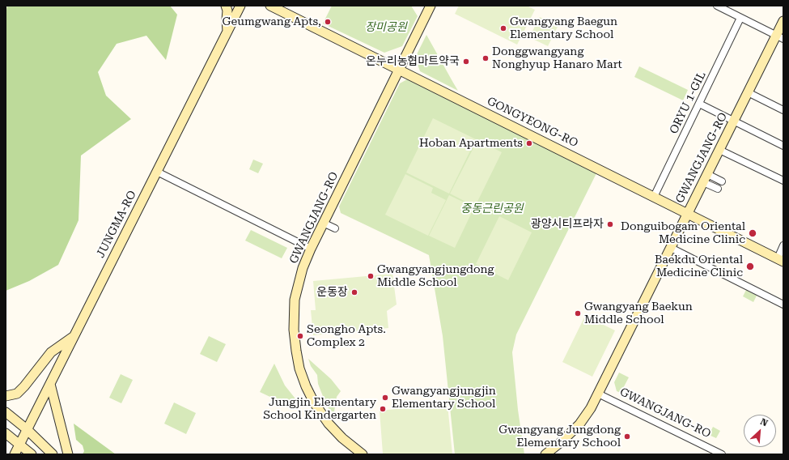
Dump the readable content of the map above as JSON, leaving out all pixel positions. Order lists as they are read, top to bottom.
{
  "streets": {
    "street": [
      "ORYU 1-GIL",
      "GONGYEONG-RO",
      "GWANGJANG-RO",
      "JUNGMA-RO"
    ]
  },
  "crossings": [
    ["ORYU 1-GIL", "GONGYEONG-RO"],
    ["GONGYEONG-RO", "GWANGJANG-RO"]
  ],
  "parks": ["장미공원", "중동근린공원"],
  "places": [
    "Geumgwang Apts,",
    "Gwangyang Baegun Elementary School",
    "Donggwangyang Nonghyup Hanaro Mart",
    "온누리농협마트약국",
    "Hoban Apartments",
    "광양시티프라자",
    "Donguibogam Oriental Medicine Clinic",
    "Baekdu Oriental Medicine Clinic",
    "Gwangyangjungdong Middle School",
    "운동장",
    "Gwangyang Baekun Middle School",
    "Seongho Apts. Complex 2",
    "Gwangyangjungjin Elementary School",
    "Jungjin Elementary School Kindergarten",
    "Gwangyang Jungdong Elementary School"
  ],
  "north": "top right"
}
